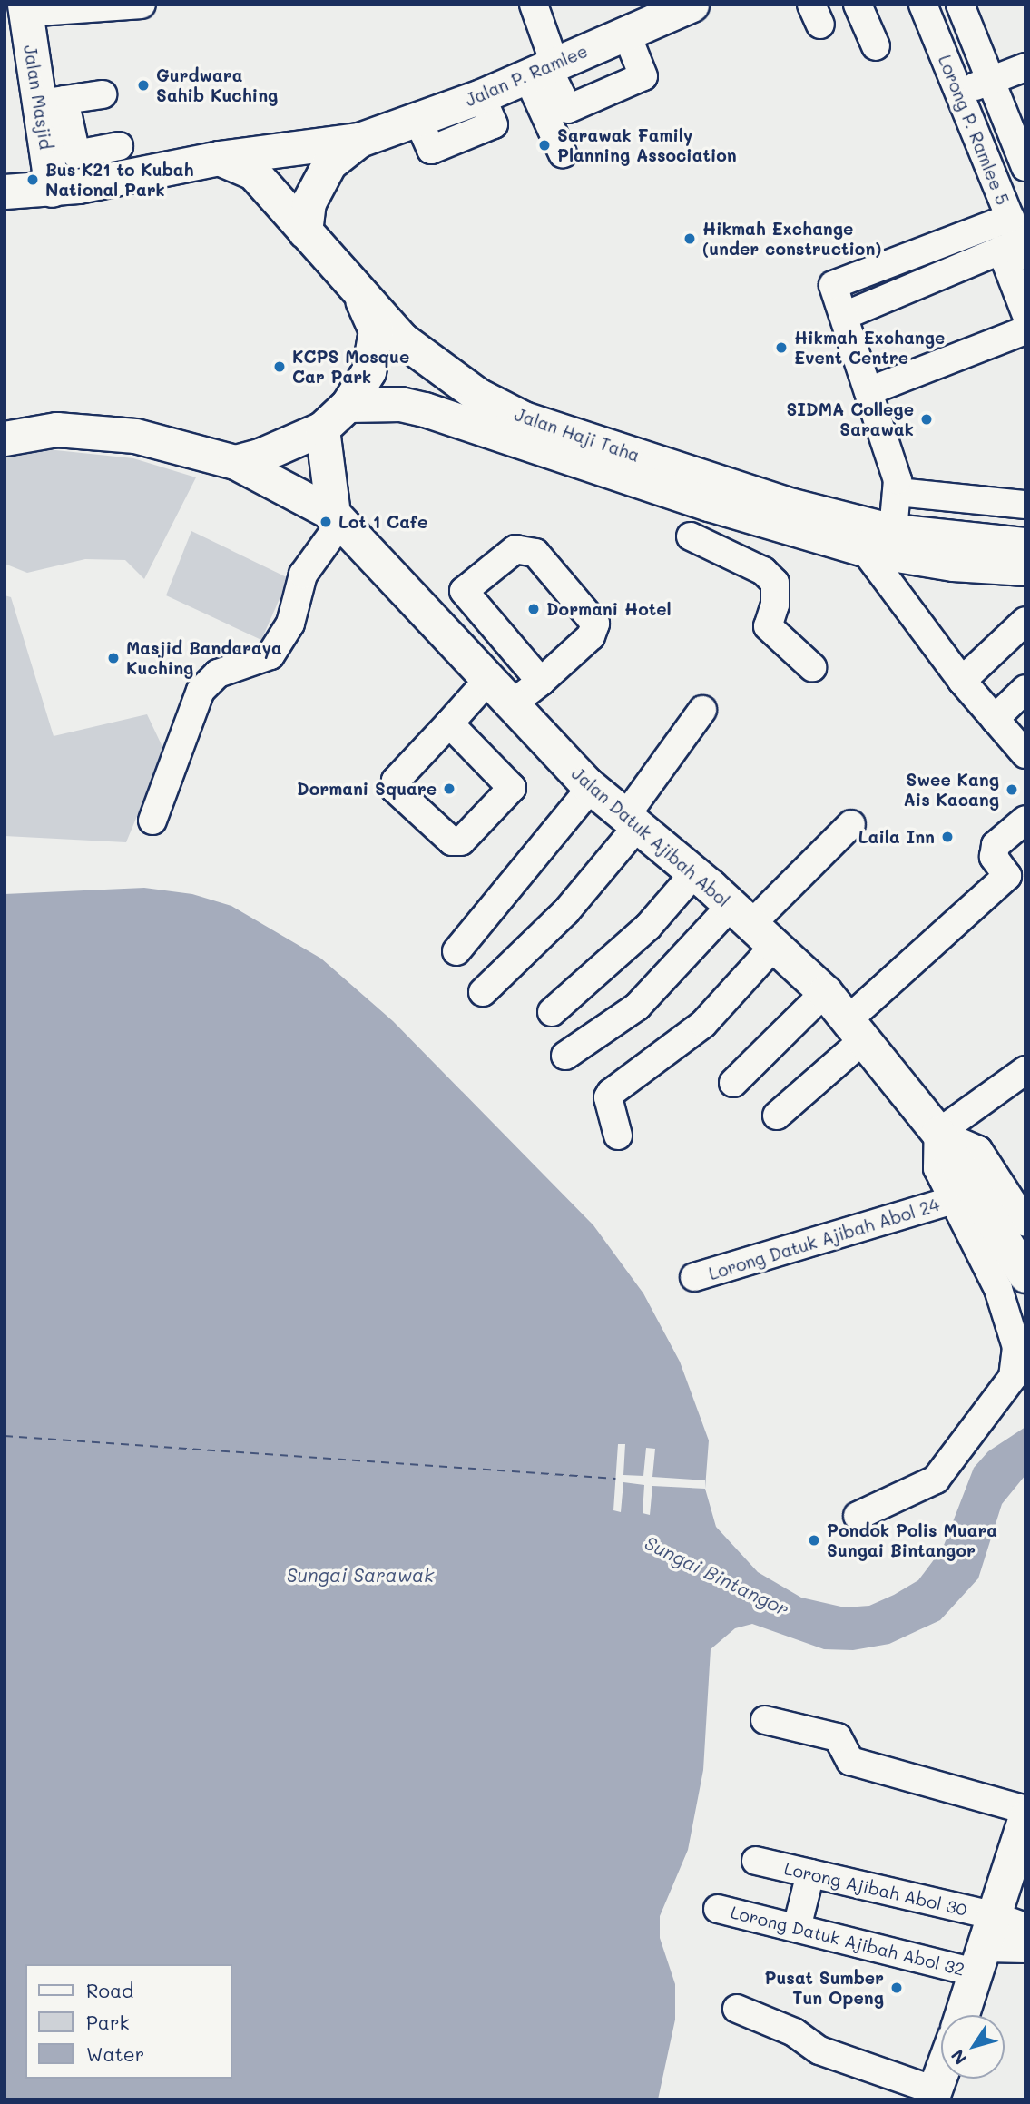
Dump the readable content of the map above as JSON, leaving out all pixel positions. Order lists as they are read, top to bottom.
{
  "streets": {
    "main road": [
      "Jalan P. Ramlee",
      "Jalan Masjid",
      "Jalan Haji Taha",
      "Jalan Datuk Ajibah Abol"
    ],
    "street": [
      "Lorong P. Ramlee 5",
      "Lorong Datuk Ajibah Abol 24",
      "Lorong Ajibah Abol 30",
      "Lorong Datuk Ajibah Abol 32"
    ]
  },
  "crossings": [
    ["Jalan P. Ramlee", "Jalan Masjid"],
    ["Jalan P. Ramlee", "Jalan Haji Taha"],
    ["Lorong Ajibah Abol 30", "Lorong Datuk Ajibah Abol 32"]
  ],
  "water": ["Sungai Sarawak", "Sungai Bintangor"],
  "places": [
    "Gurdwara Sahib Kuching",
    "Sarawak Family Planning Association",
    "Bus K21 to Kubah National Park",
    "Hikmah Exchange (under construction)",
    "Hikmah Exchange Event Centre",
    "KCPS Mosque Car Park",
    "SIDMA College Sarawak",
    "Lot 1 Cafe",
    "Dormani Hotel",
    "Masjid Bandaraya Kuching",
    "Dormani Square",
    "Swee Kang Ais Kacang",
    "Laila Inn",
    "Pondok Polis Muara Sungai Bintangor",
    "Pusat Sumber Tun Openg"
  ],
  "legend": ["Road", "Park", "Water"],
  "north": "bottom left"
}
